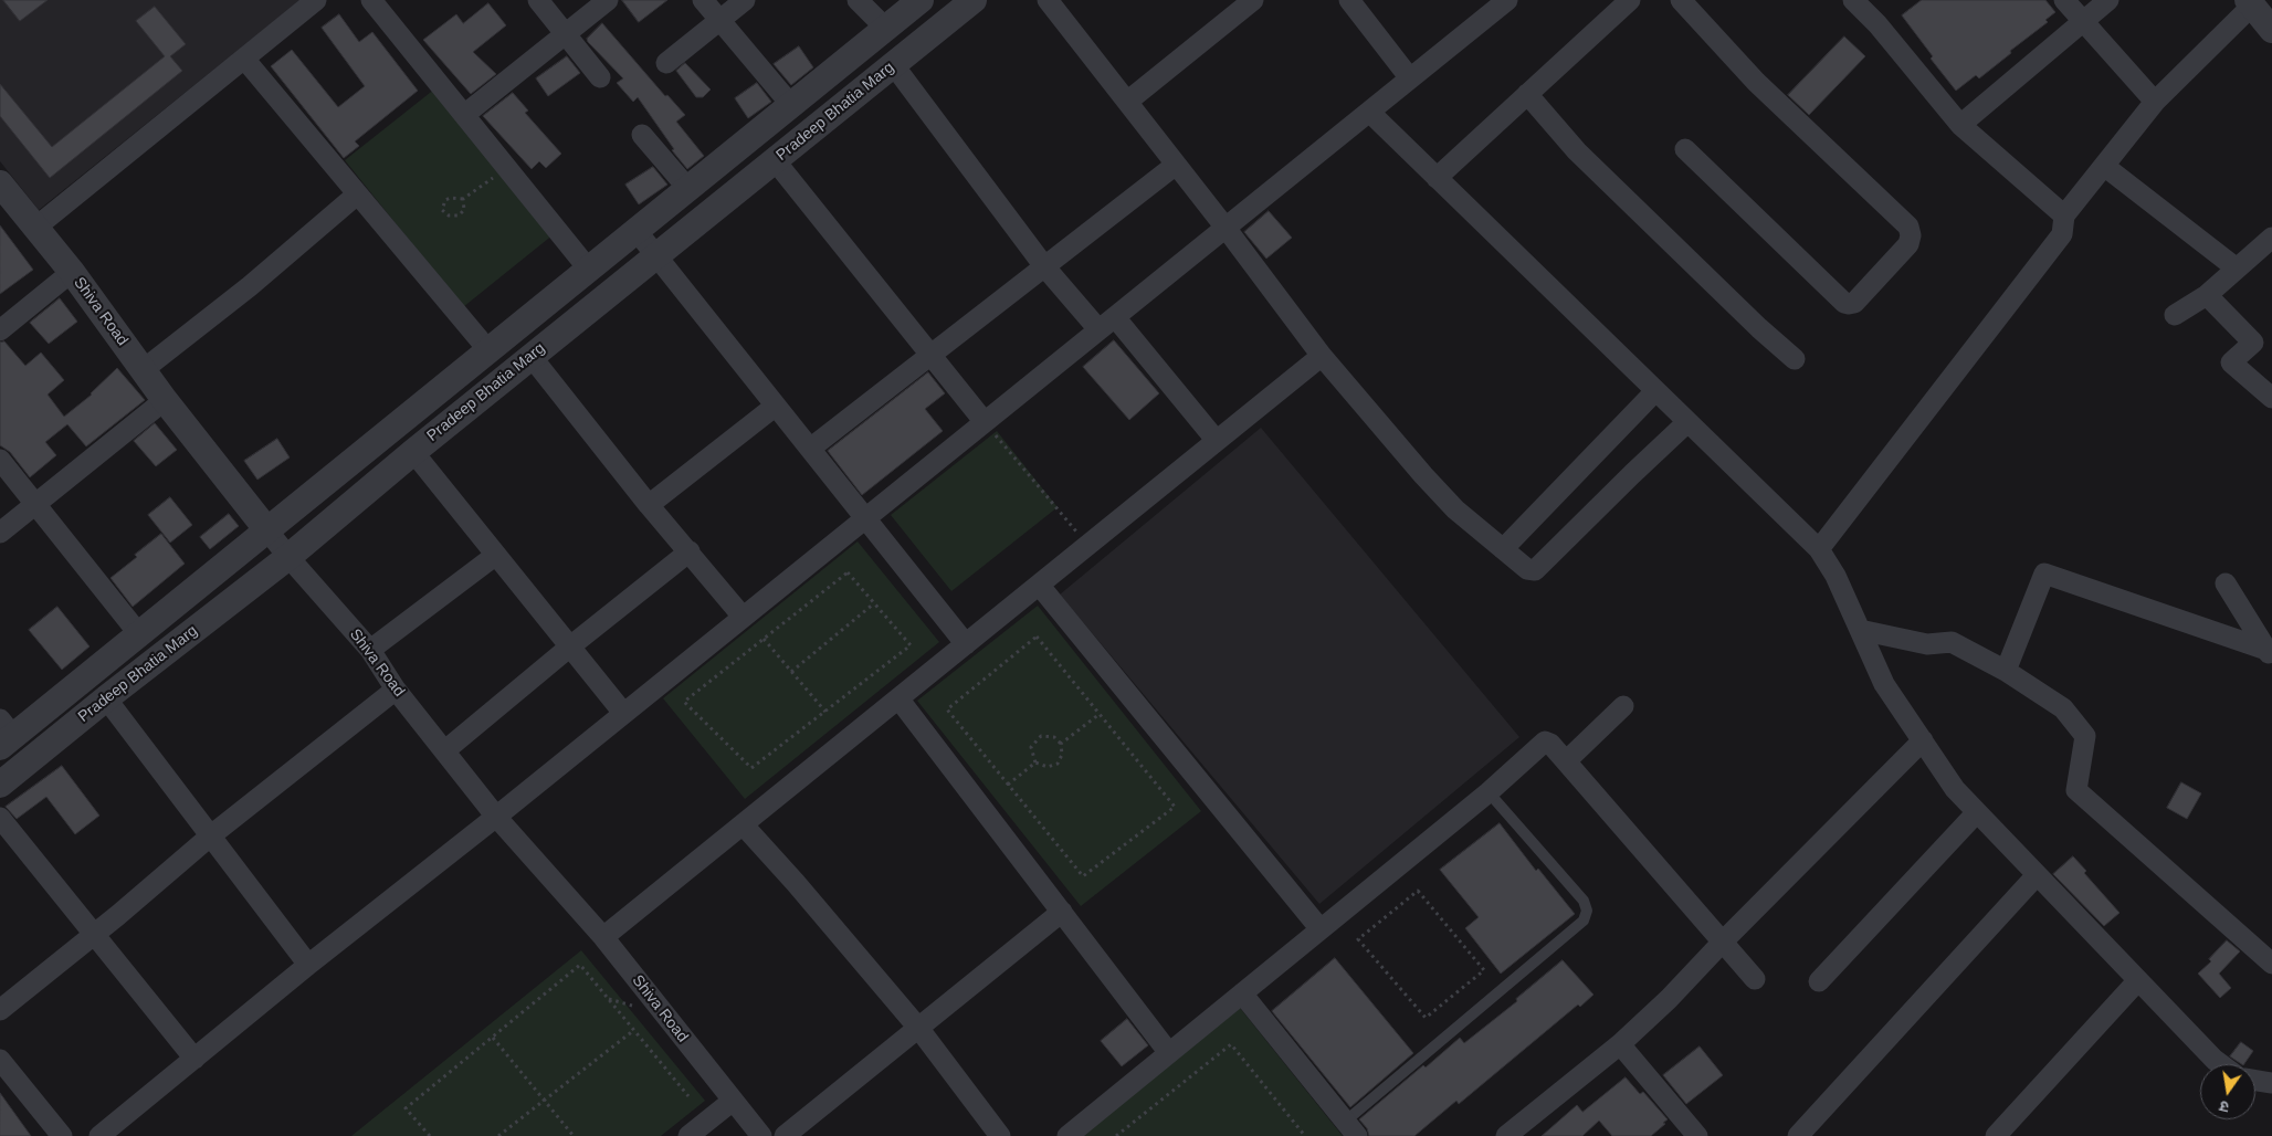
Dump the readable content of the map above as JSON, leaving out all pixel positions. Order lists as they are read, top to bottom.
{
  "streets": {
    "street": ["Pradeep Bhatia Marg", "Shiva Road"]
  },
  "crossings": [
    ["Pradeep Bhatia Marg", "Shiva Road"]
  ],
  "north": "bottom"
}
